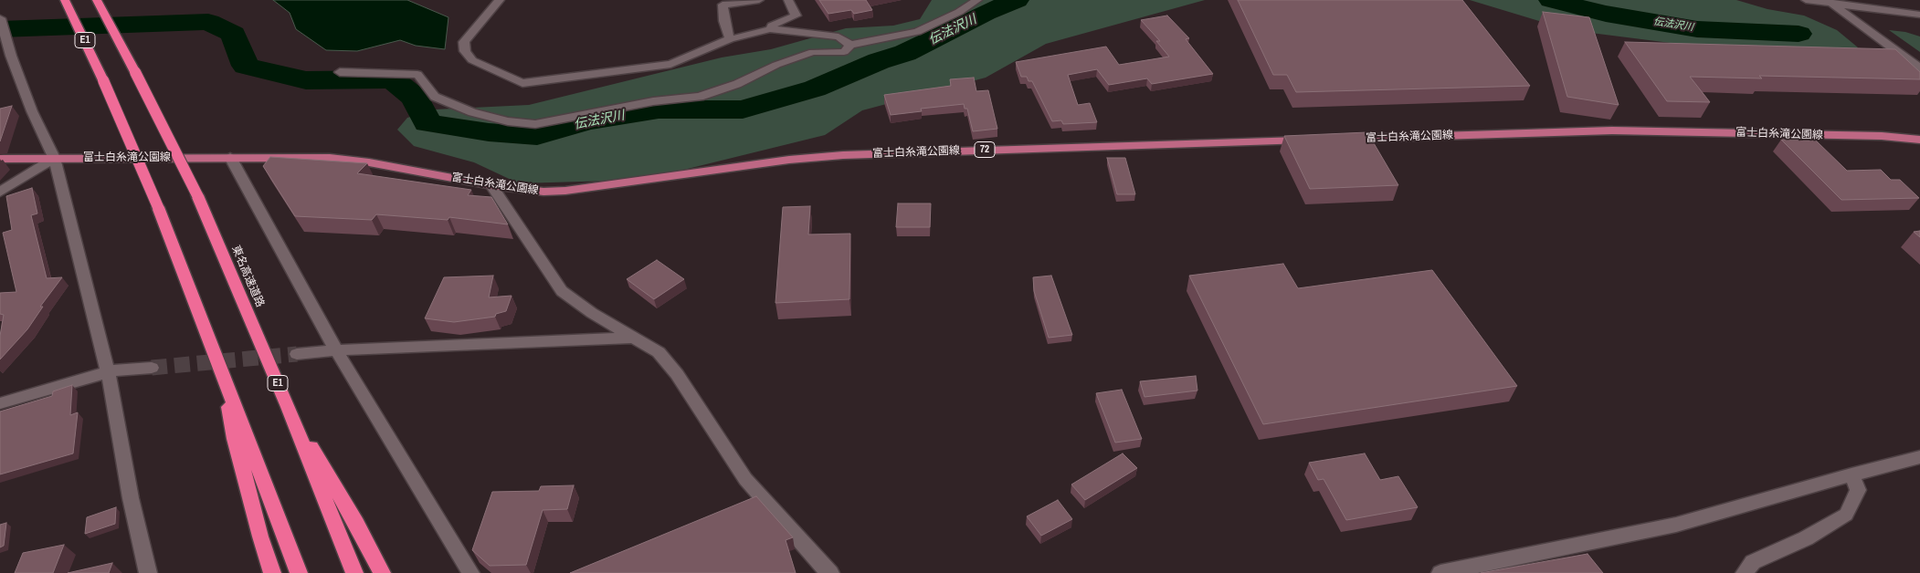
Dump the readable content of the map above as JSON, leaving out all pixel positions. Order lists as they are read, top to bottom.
{
  "streets": {
    "highway": ["E1", "東名高速道路"],
    "main road": ["富士白糸滝公園線", "72"]
  },
  "water": ["伝法沢川"]
}
